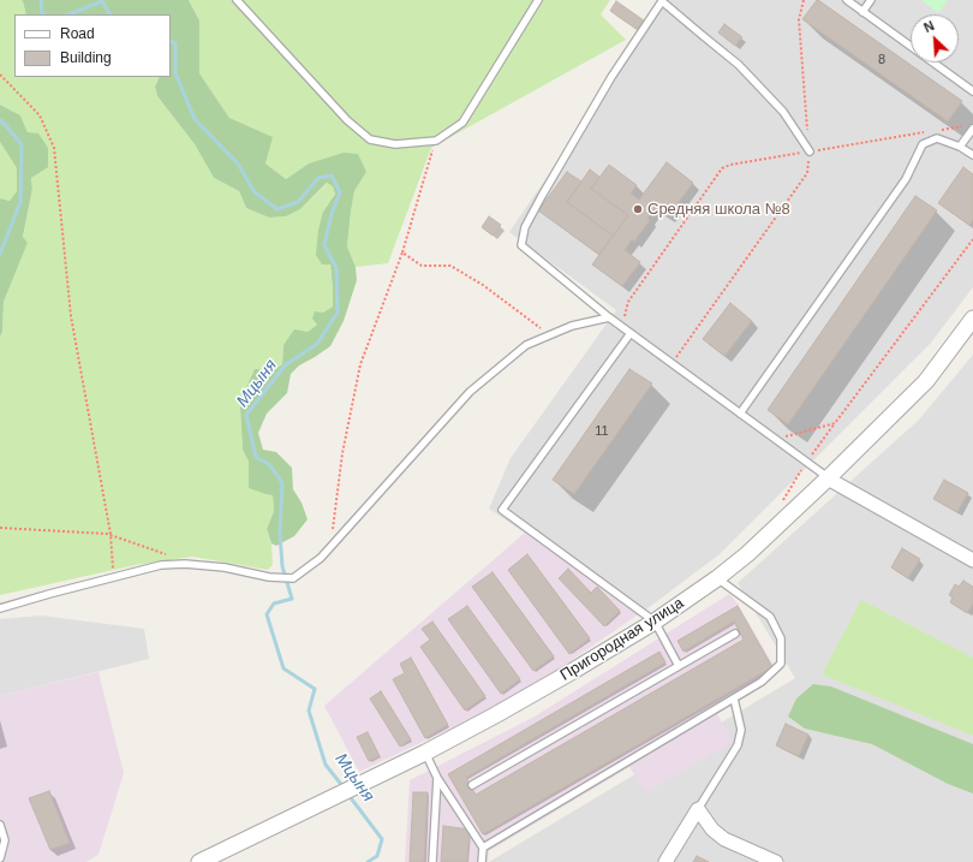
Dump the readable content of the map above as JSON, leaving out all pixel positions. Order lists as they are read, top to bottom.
{
  "streets": {
    "street": ["Пригородная улица"]
  },
  "water": ["Мцыня"],
  "places": ["Средняя школа №8"],
  "house_numbers": ["8", "11"],
  "legend": ["Road", "Building"],
  "north": "top left"
}
